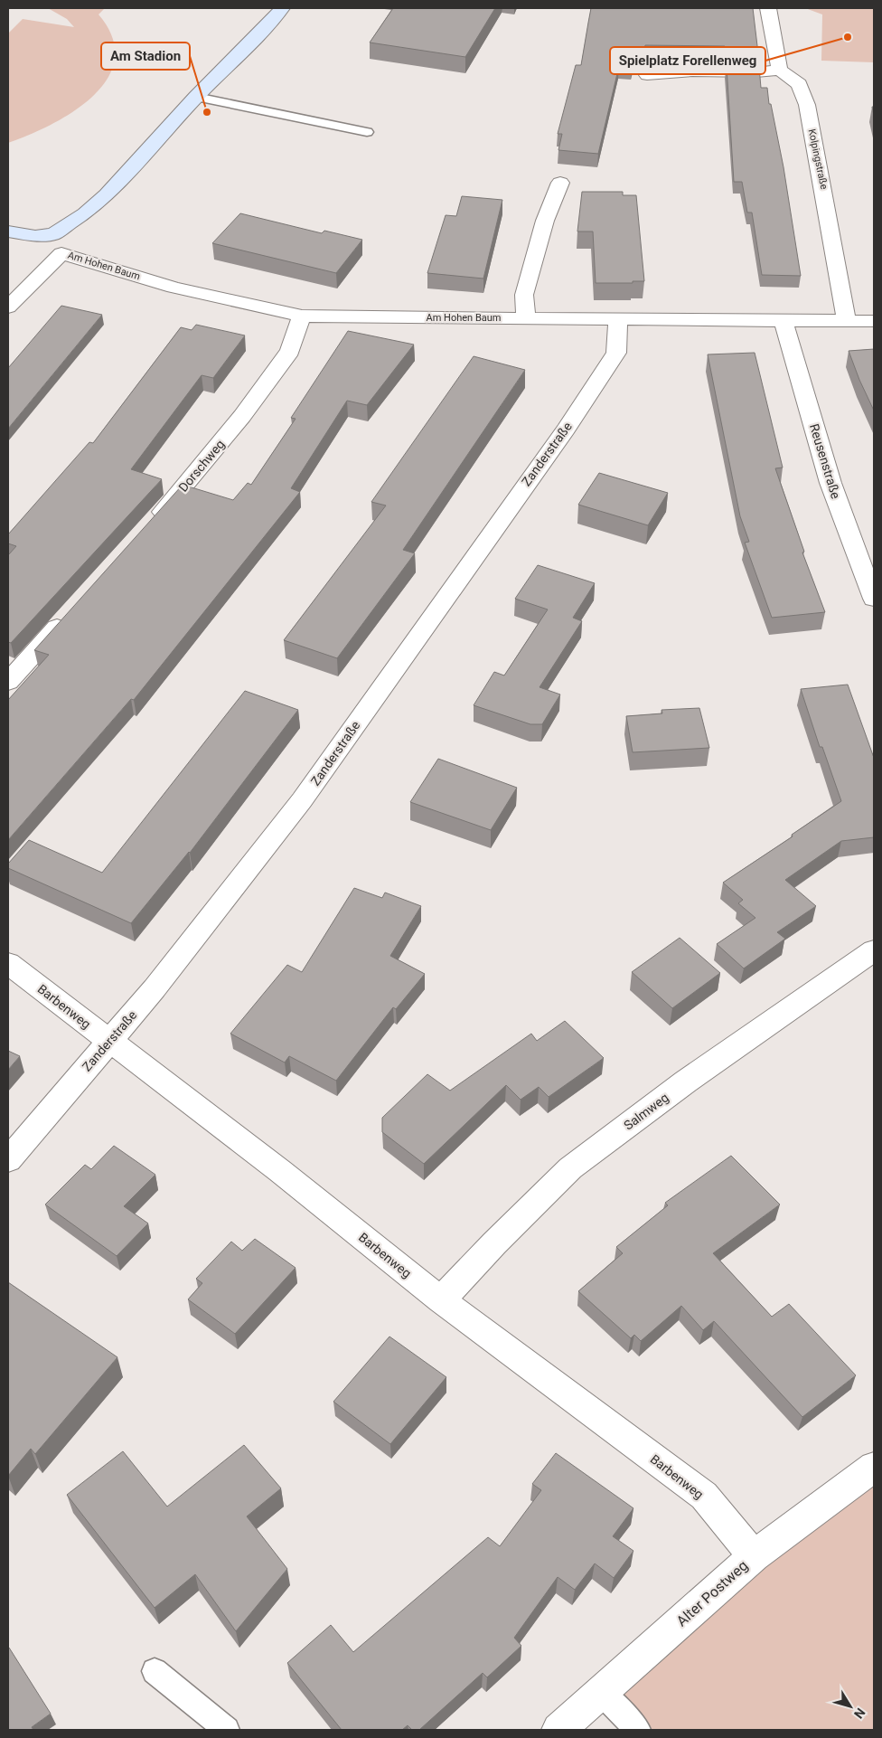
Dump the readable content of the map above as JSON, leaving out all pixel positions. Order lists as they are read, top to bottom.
{
  "streets": {
    "street": [
      "Kolpingstraße",
      "Am Hohen Baum",
      "Zanderstraße",
      "Reusenstraße",
      "Dorschweg",
      "Barbenweg",
      "Salmweg",
      "Alter Postweg"
    ]
  },
  "crossings": [
    ["Kolpingstraße", "Am Hohen Baum"],
    ["Am Hohen Baum", "Zanderstraße"],
    ["Am Hohen Baum", "Reusenstraße"],
    ["Am Hohen Baum", "Dorschweg"],
    ["Zanderstraße", "Barbenweg"],
    ["Barbenweg", "Salmweg"],
    ["Barbenweg", "Alter Postweg"]
  ],
  "places": ["Spielplatz Forellenweg", "Am Stadion"],
  "north": "bottom right"
}
